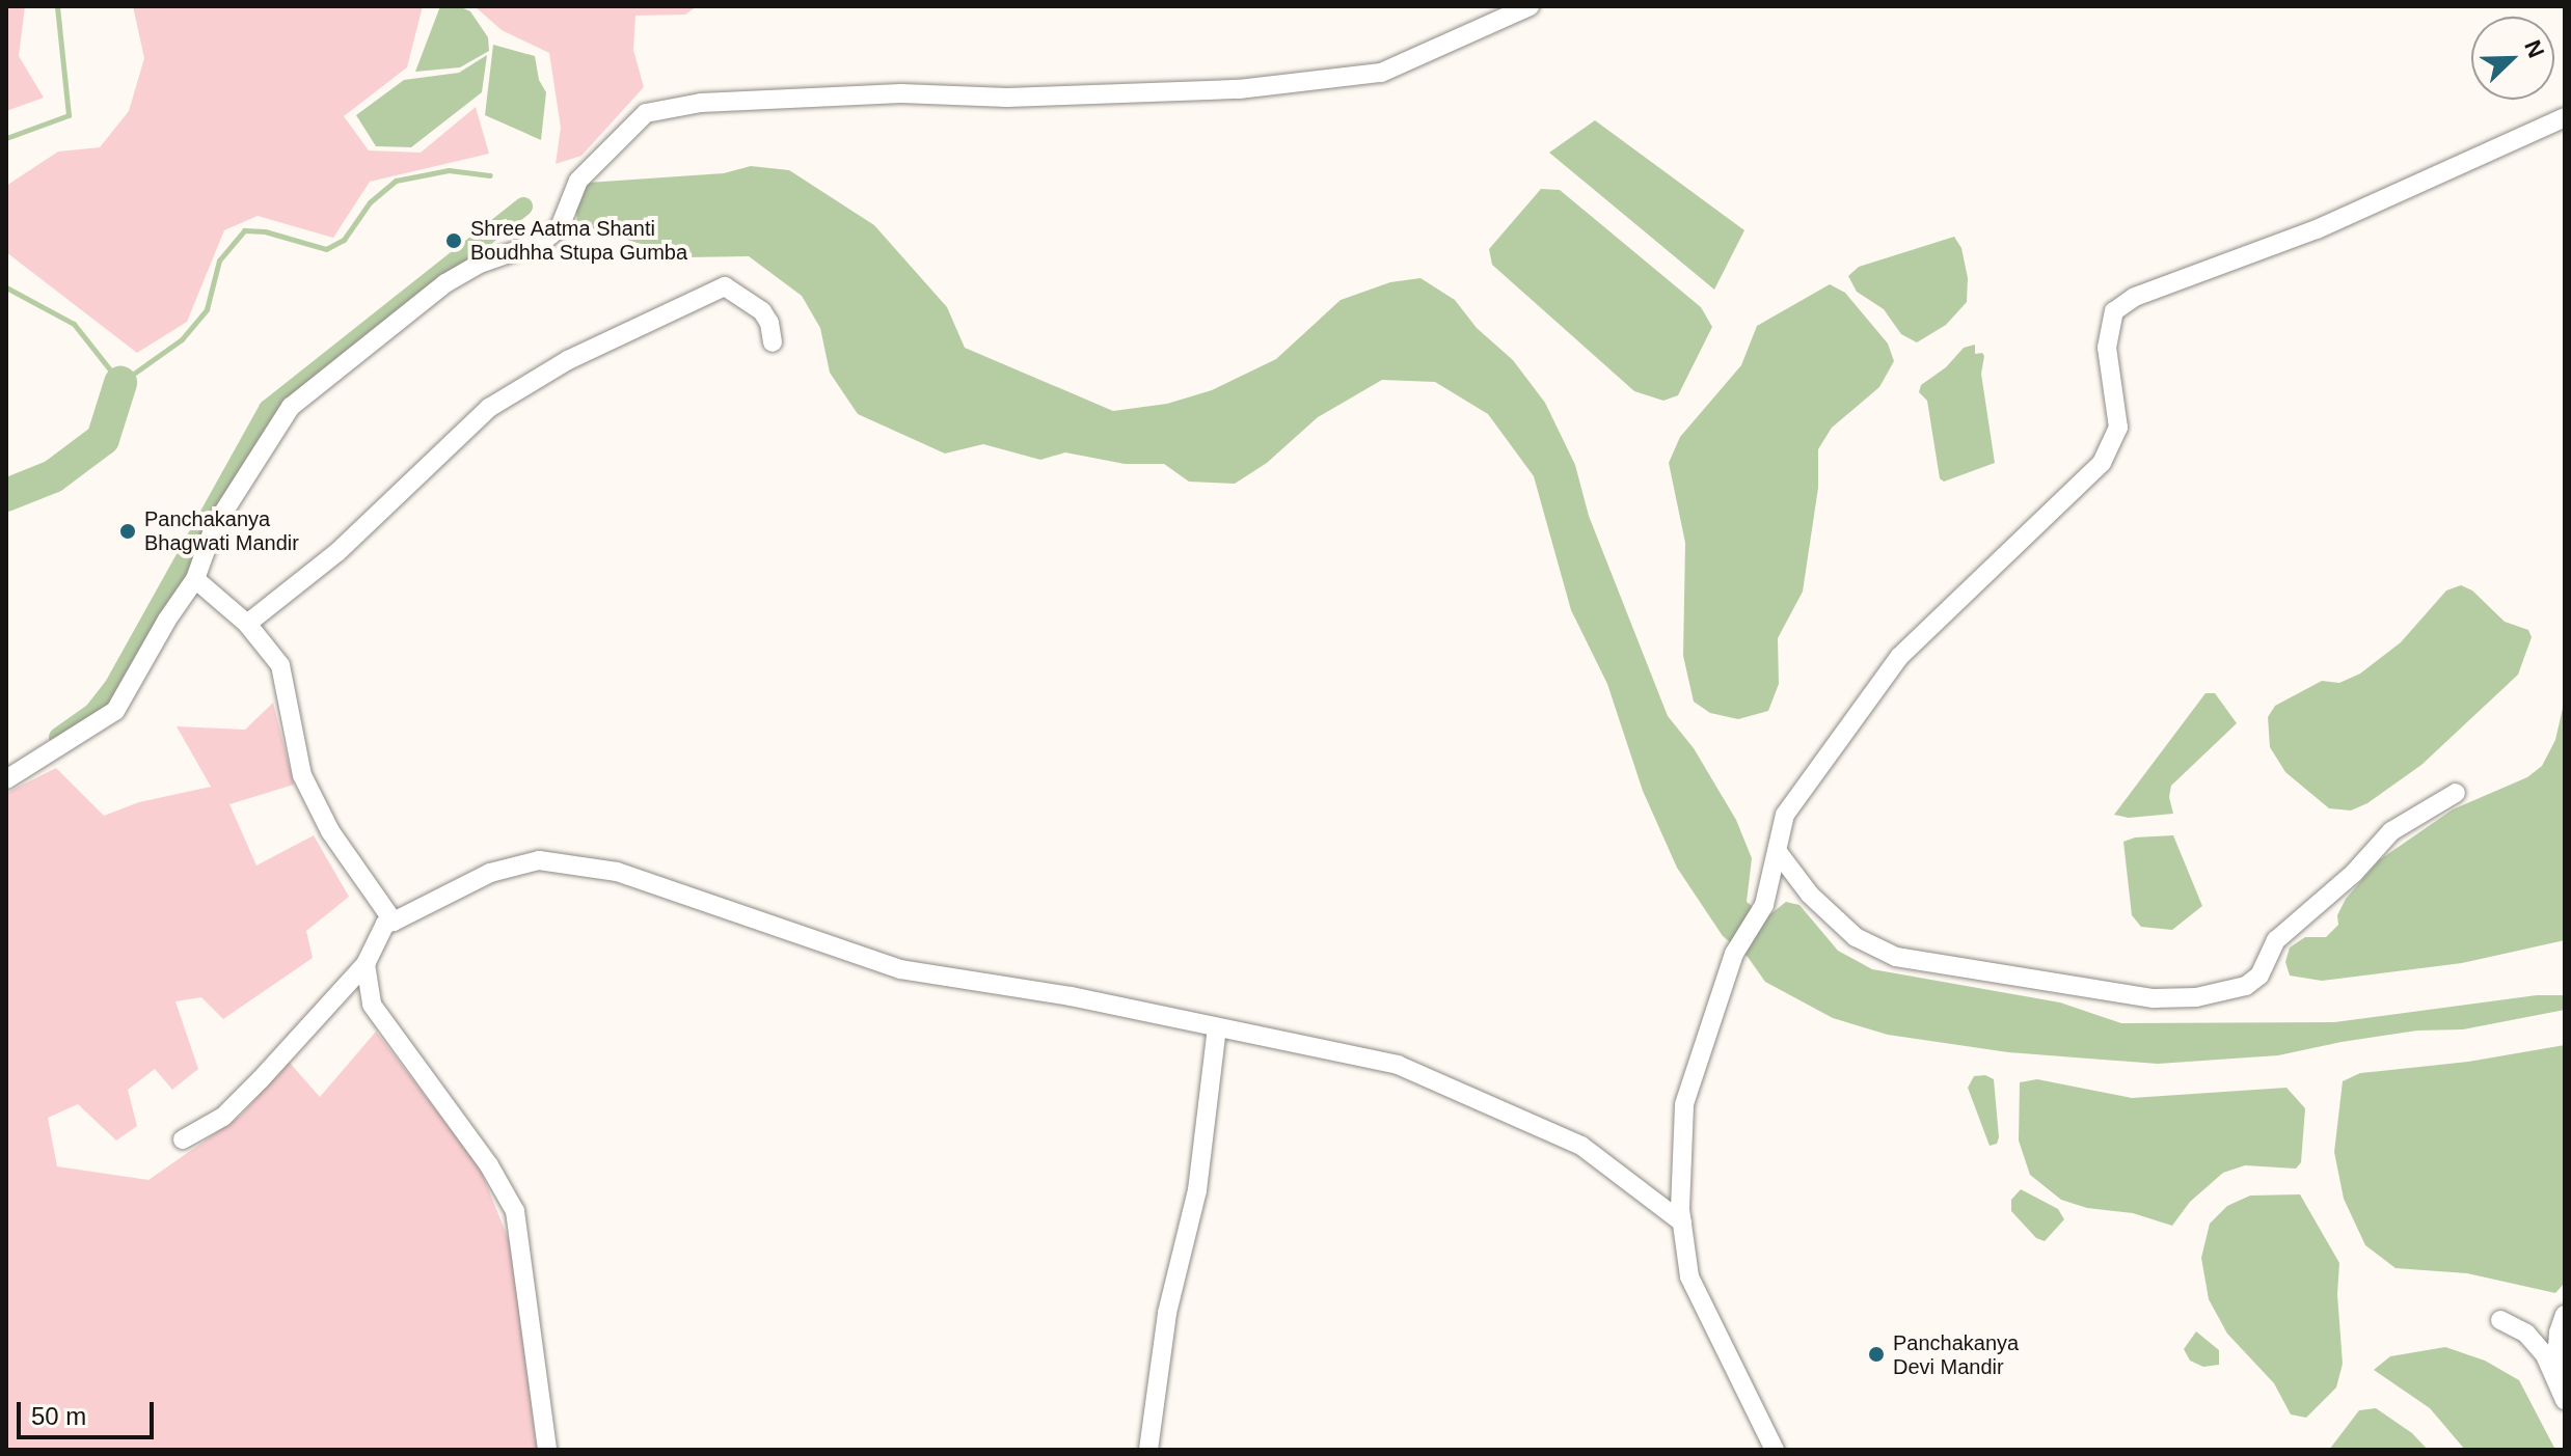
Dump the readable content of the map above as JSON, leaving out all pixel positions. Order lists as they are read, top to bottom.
{
  "places": ["Shree Aatma Shanti Boudhha Stupa Gumba", "Panchakanya Bhagwati Mandir", "Panchakanya Devi Mandir"],
  "scale_bar": "50 m",
  "north": "top right"
}
